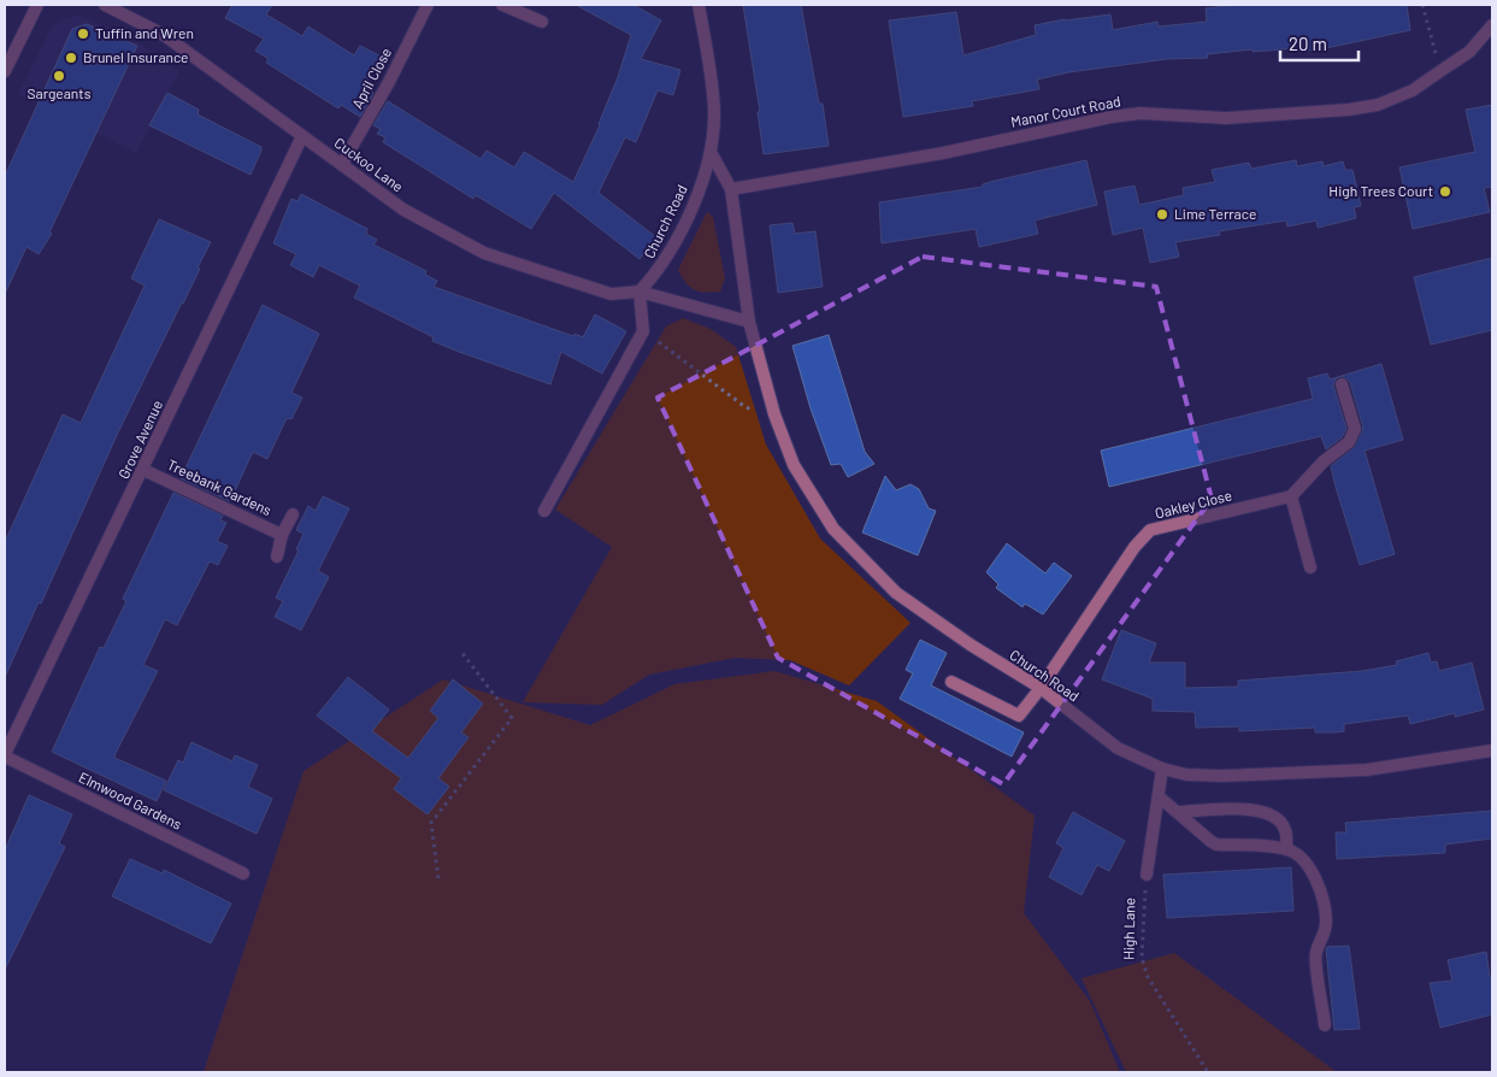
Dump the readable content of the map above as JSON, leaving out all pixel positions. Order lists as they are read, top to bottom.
{
  "streets": {
    "street": [
      "April Close",
      "Manor Court Road",
      "Cuckoo Lane",
      "Church Road",
      "Grove Avenue",
      "Treebank Gardens",
      "Oakley Close",
      "Elmwood Gardens"
    ],
    "path": ["High Lane"]
  },
  "crossings": [
    ["April Close", "Cuckoo Lane"],
    ["Manor Court Road", "Church Road"],
    ["Cuckoo Lane", "Church Road"],
    ["Cuckoo Lane", "Grove Avenue"],
    ["Church Road", "Oakley Close"],
    ["Grove Avenue", "Treebank Gardens"],
    ["Grove Avenue", "Elmwood Gardens"]
  ],
  "places": [
    "Tuffin and Wren",
    "Brunel Insurance",
    "Sargeants",
    "High Trees Court",
    "Lime Terrace"
  ],
  "scale_bar": "20 m"
}
